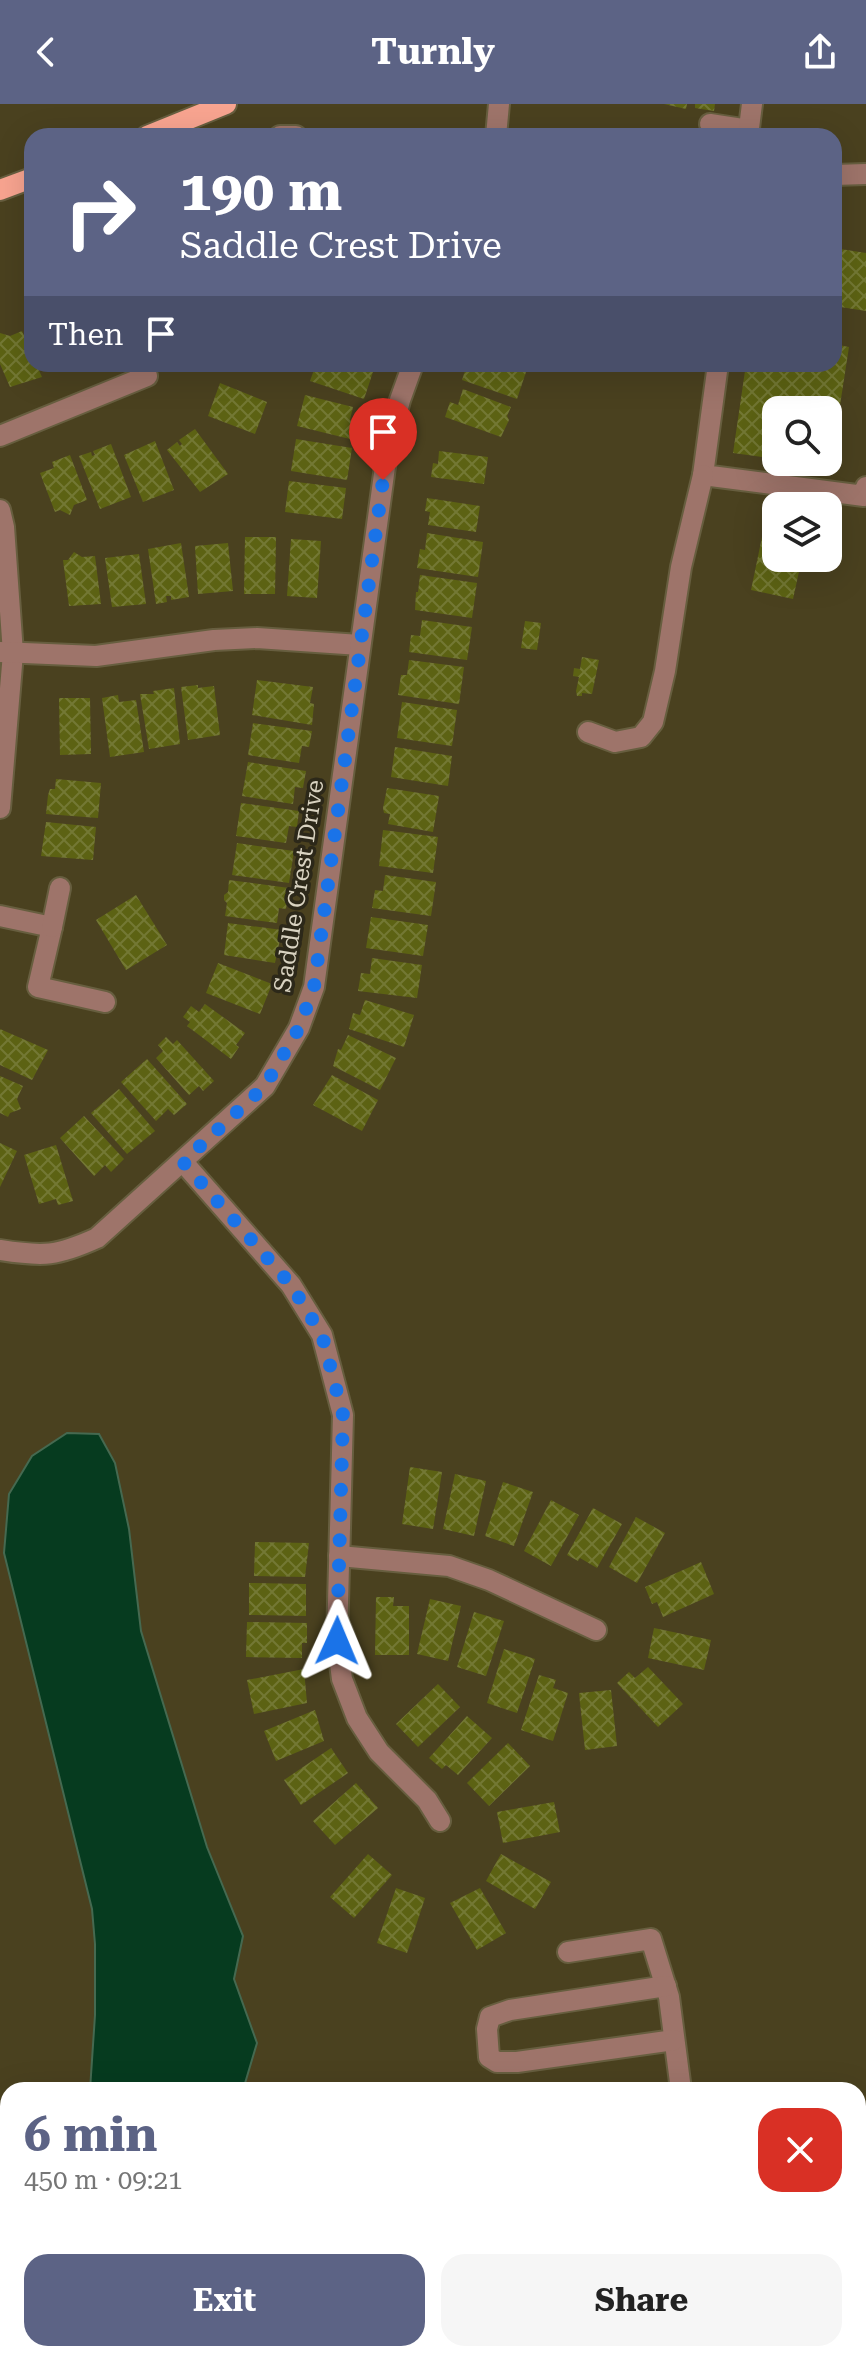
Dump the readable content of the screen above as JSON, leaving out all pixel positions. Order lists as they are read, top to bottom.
{
  "streets": {
    "street": ["Saddle Crest Drive"]
  },
  "page": {
    "header": "Turnly",
    "turn": ["190 m", "Saddle Crest Drive"],
    "then": "Then",
    "heading": ["6 min", "450 m · 09:21"],
    "buttons": ["Exit", "Share"]
  }
}
